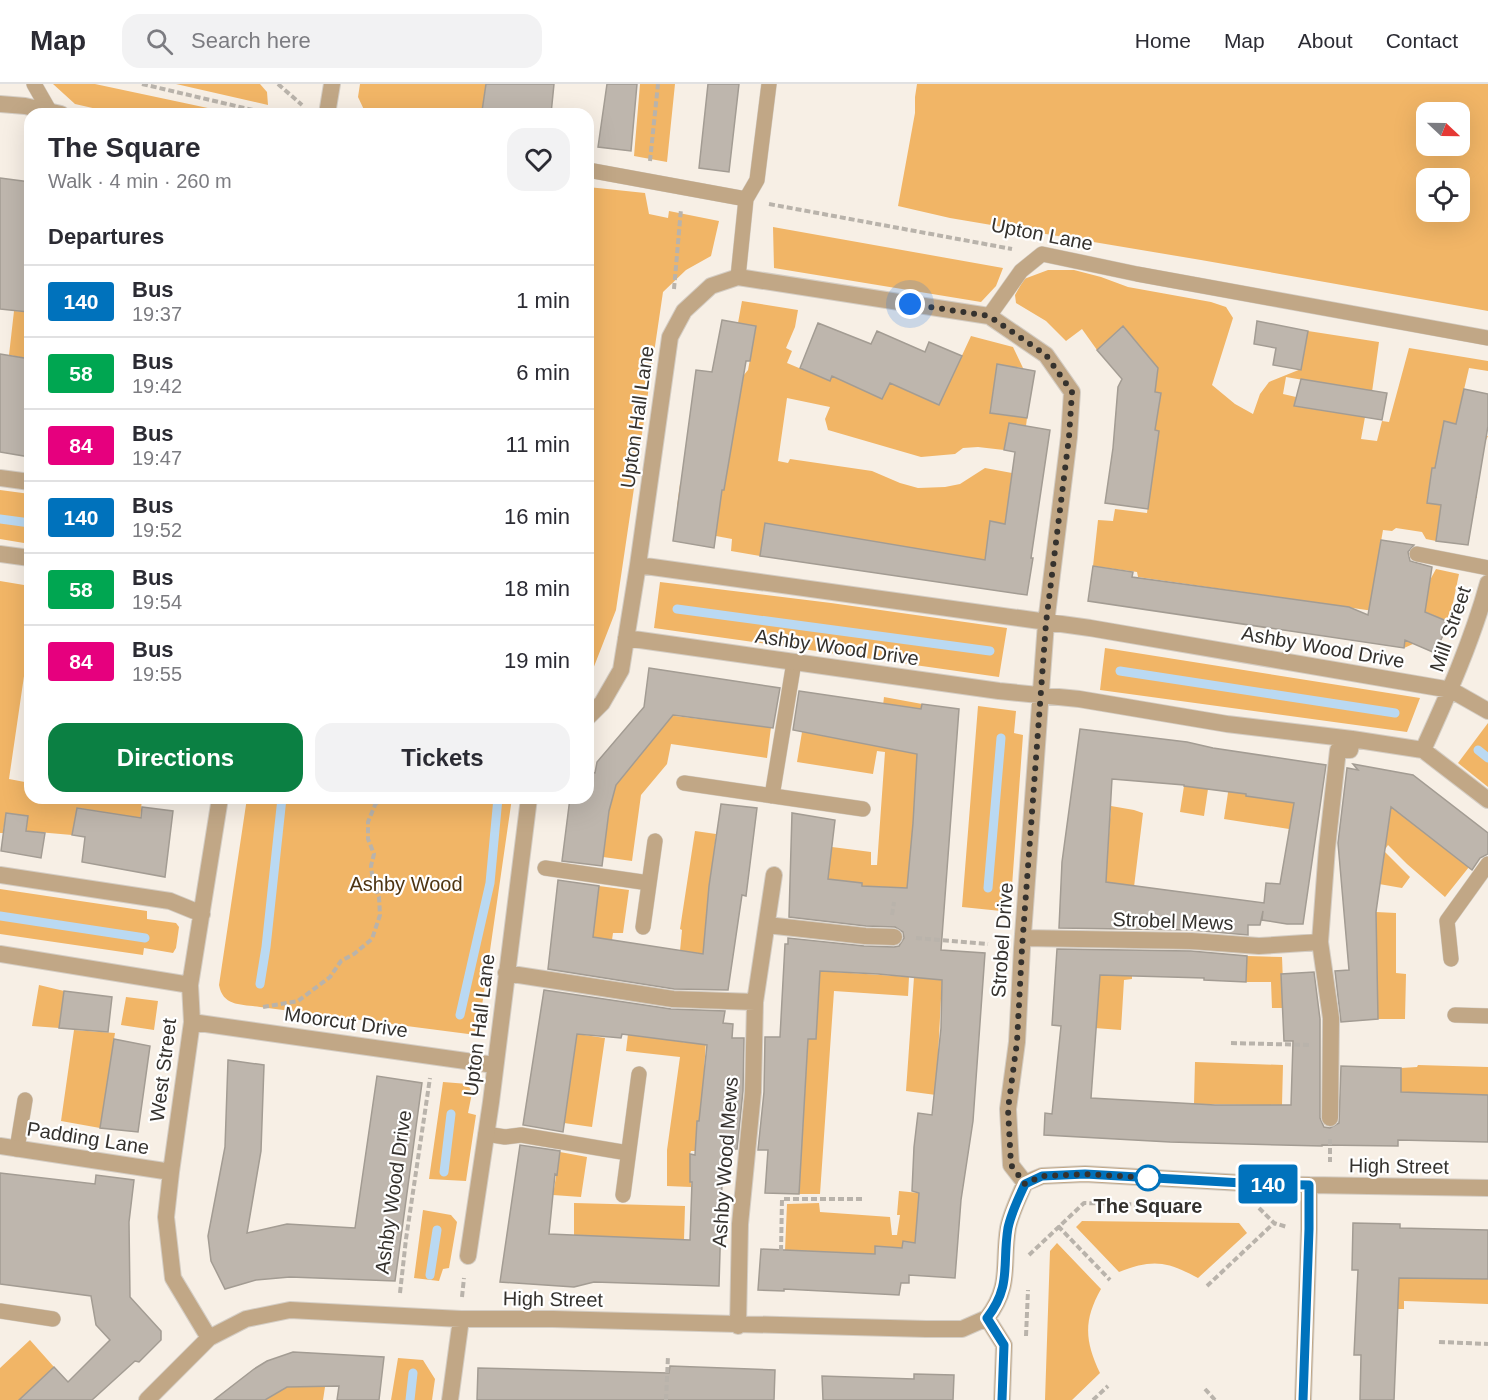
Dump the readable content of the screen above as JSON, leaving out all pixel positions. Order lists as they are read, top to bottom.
{
  "streets": {
    "street": [
      "Upton Hall Lane",
      "Mill Street",
      "Ashby Wood Drive",
      "Strobel Mews",
      "Strobel Drive",
      "Moorcut Drive",
      "West Street",
      "Padding Lane",
      "Ashby Wood Mews",
      "High Street"
    ],
    "lane": ["Upton Lane"]
  },
  "crossings": [
    ["Upton Hall Lane", "Ashby Wood Drive"],
    ["Upton Hall Lane", "Moorcut Drive"],
    ["Mill Street", "Ashby Wood Drive"],
    ["Ashby Wood Drive", "Strobel Drive"],
    ["Strobel Mews", "Strobel Drive"],
    ["Moorcut Drive", "West Street"],
    ["West Street", "Padding Lane"],
    ["West Street", "High Street"],
    ["Ashby Wood Mews", "High Street"]
  ],
  "parks": ["Ashby Wood"],
  "places": ["The Square"],
  "lines": ["bus line 140"],
  "north": "right",
  "page": {
    "header": "Map",
    "search": "Search here",
    "nav": [
      "Home",
      "Map",
      "About",
      "Contact"
    ],
    "on_map": "140",
    "heading": [
      ["The Square", "Walk · 4 min · 260 m"],
      "Departures"
    ],
    "list": [
      {
        "mark": "140",
        "name": "Bus",
        "note": "19:37",
        "value": "1 min"
      },
      {
        "mark": "58",
        "name": "Bus",
        "note": "19:42",
        "value": "6 min"
      },
      {
        "mark": "84",
        "name": "Bus",
        "note": "19:47",
        "value": "11 min"
      },
      {
        "mark": "140",
        "name": "Bus",
        "note": "19:52",
        "value": "16 min"
      },
      {
        "mark": "58",
        "name": "Bus",
        "note": "19:54",
        "value": "18 min"
      },
      {
        "mark": "84",
        "name": "Bus",
        "note": "19:55",
        "value": "19 min"
      }
    ],
    "buttons": ["Directions", "Tickets"]
  }
}
